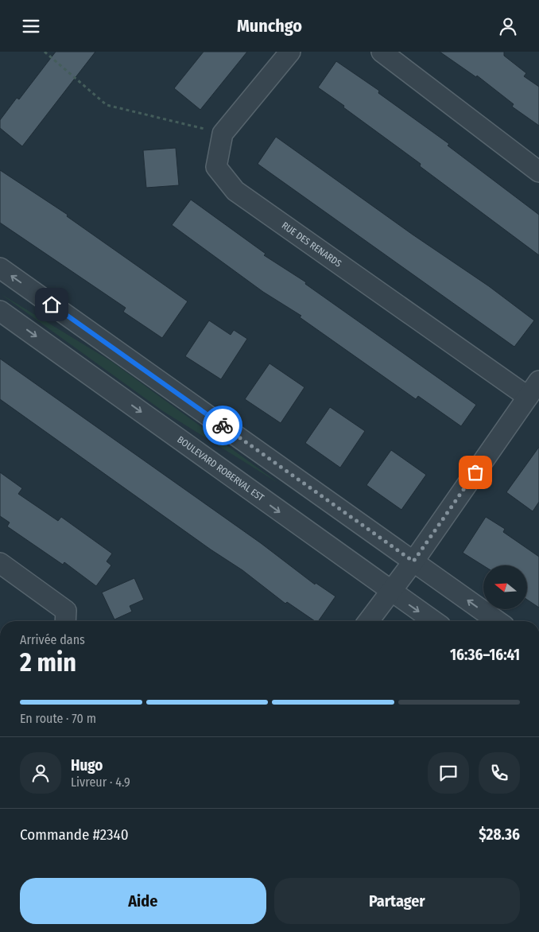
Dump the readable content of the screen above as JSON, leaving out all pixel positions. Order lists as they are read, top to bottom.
{
  "streets": {
    "street": ["RUE DES RENARDS", "BOULEVARD ROBERVAL EST"]
  },
  "crossings": [
    ["RUE DES RENARDS", "BOULEVARD ROBERVAL EST"]
  ],
  "north": "left",
  "page": {
    "header": "Munchgo",
    "heading": ["2 min", "Arrivée dans", "16:36–16:41"],
    "panel": [
      "Hugo",
      "Livreur · 4.9",
      "Commande #2340",
      "$28.36"
    ],
    "bar": "En route · 70 m",
    "buttons": ["Aide", "Partager"]
  }
}
